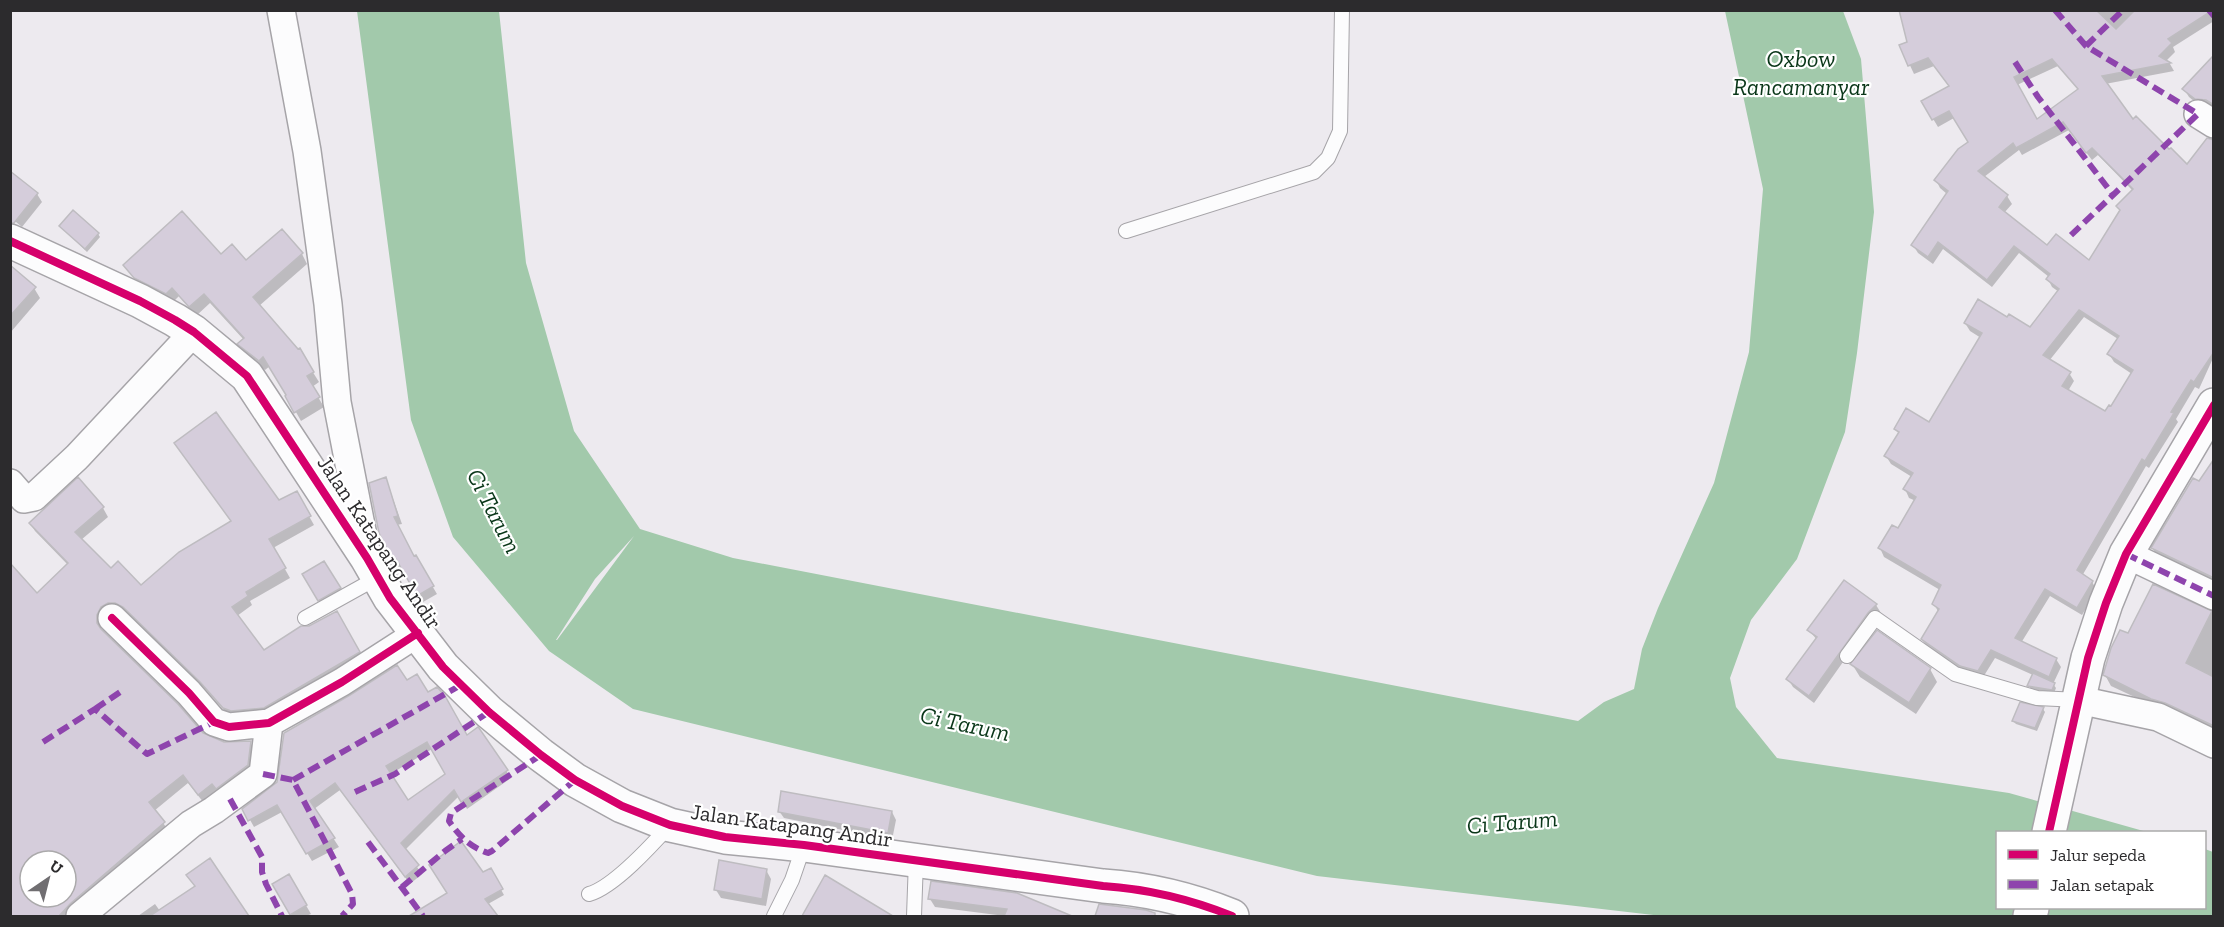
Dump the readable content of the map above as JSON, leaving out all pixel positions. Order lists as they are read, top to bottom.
{
  "streets": {
    "street": ["Jalan Katapang Andir"]
  },
  "water": ["Oxbow Rancamanyar", "Ci Tarum"],
  "legend": ["Jalur sepeda", "Jalan setapak"],
  "north": "top right"
}
